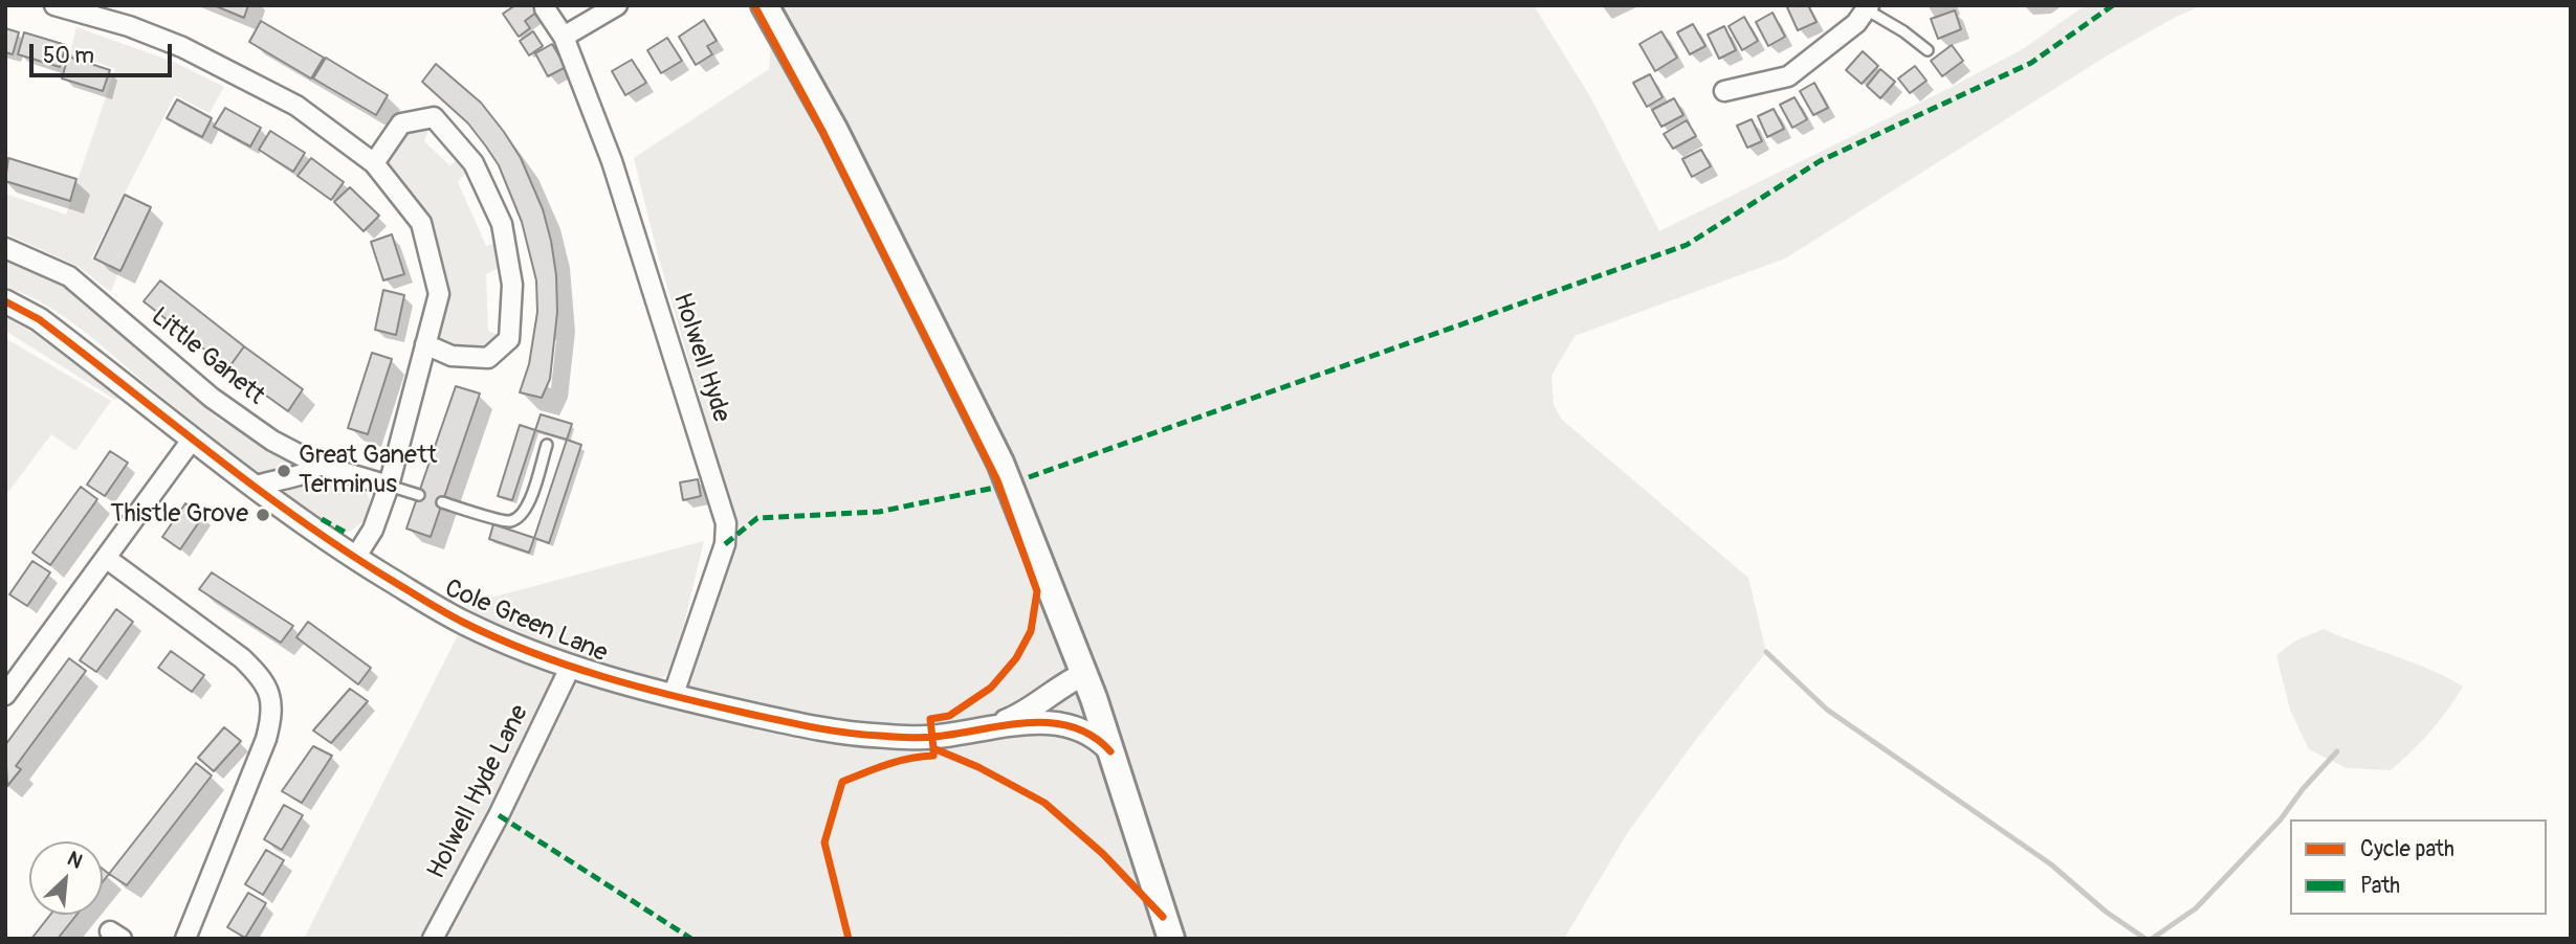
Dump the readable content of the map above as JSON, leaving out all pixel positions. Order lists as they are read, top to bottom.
{
  "streets": {
    "street": [
      "Little Ganett",
      "Holwell Hyde",
      "Cole Green Lane",
      "Holwell Hyde Lane"
    ]
  },
  "crossings": [
    ["Holwell Hyde", "Cole Green Lane"],
    ["Cole Green Lane", "Holwell Hyde Lane"]
  ],
  "places": ["Great Ganett Terminus", "Thistle Grove"],
  "legend": ["Cycle path", "Path"],
  "scale_bar": "50 m",
  "north": "top right"
}
